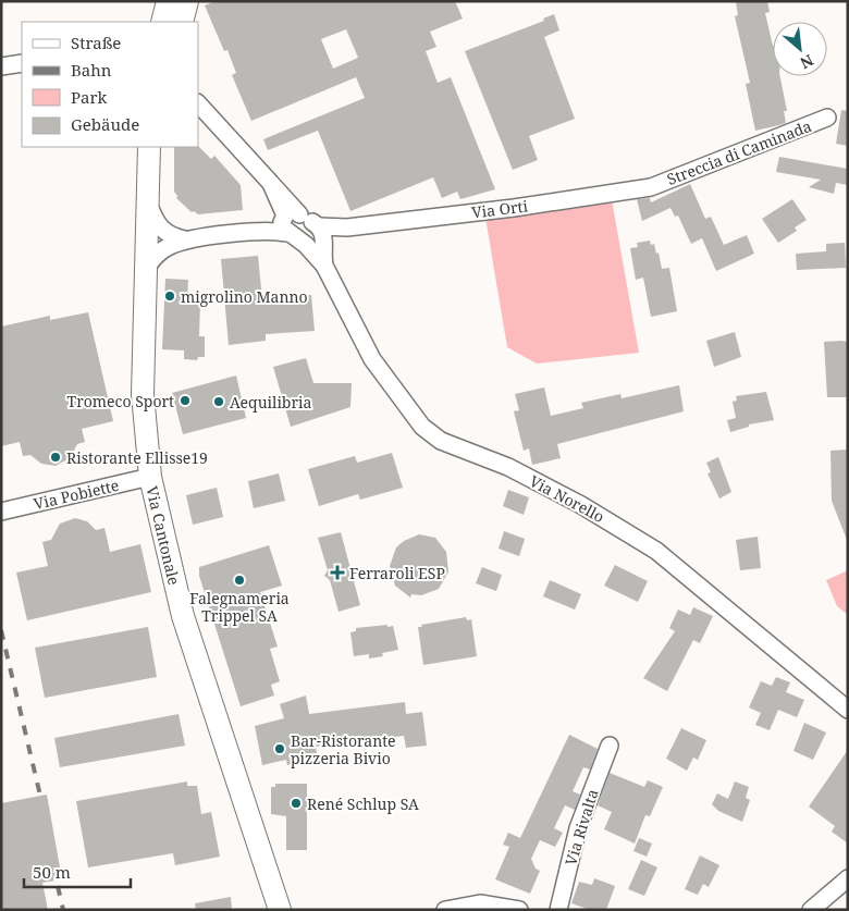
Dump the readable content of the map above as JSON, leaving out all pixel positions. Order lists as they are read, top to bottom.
{
  "streets": {
    "main road": ["Via Cantonale"],
    "street": [
      "Streccia di Caminada",
      "Via Orti",
      "Via Pobiette",
      "Via Norello",
      "Via Rivalta"
    ]
  },
  "crossings": [
    ["Streccia di Caminada", "Via Orti"],
    ["Via Orti", "Via Norello"],
    ["Via Pobiette", "Via Cantonale"]
  ],
  "places": {
    "other": [
      "migrolino Manno",
      "Tromeco Sport",
      "Aequilibria",
      "Ristorante Ellisse19",
      "Falegnameria Trippel SA",
      "Bar-Ristorante pizzeria Bivio",
      "René Schlup SA"
    ],
    "health": ["Ferraroli ESP"]
  },
  "legend": [
    "Straße",
    "Bahn",
    "Park",
    "Gebäude"
  ],
  "scale_bar": "50 m",
  "north": "bottom right"
}
